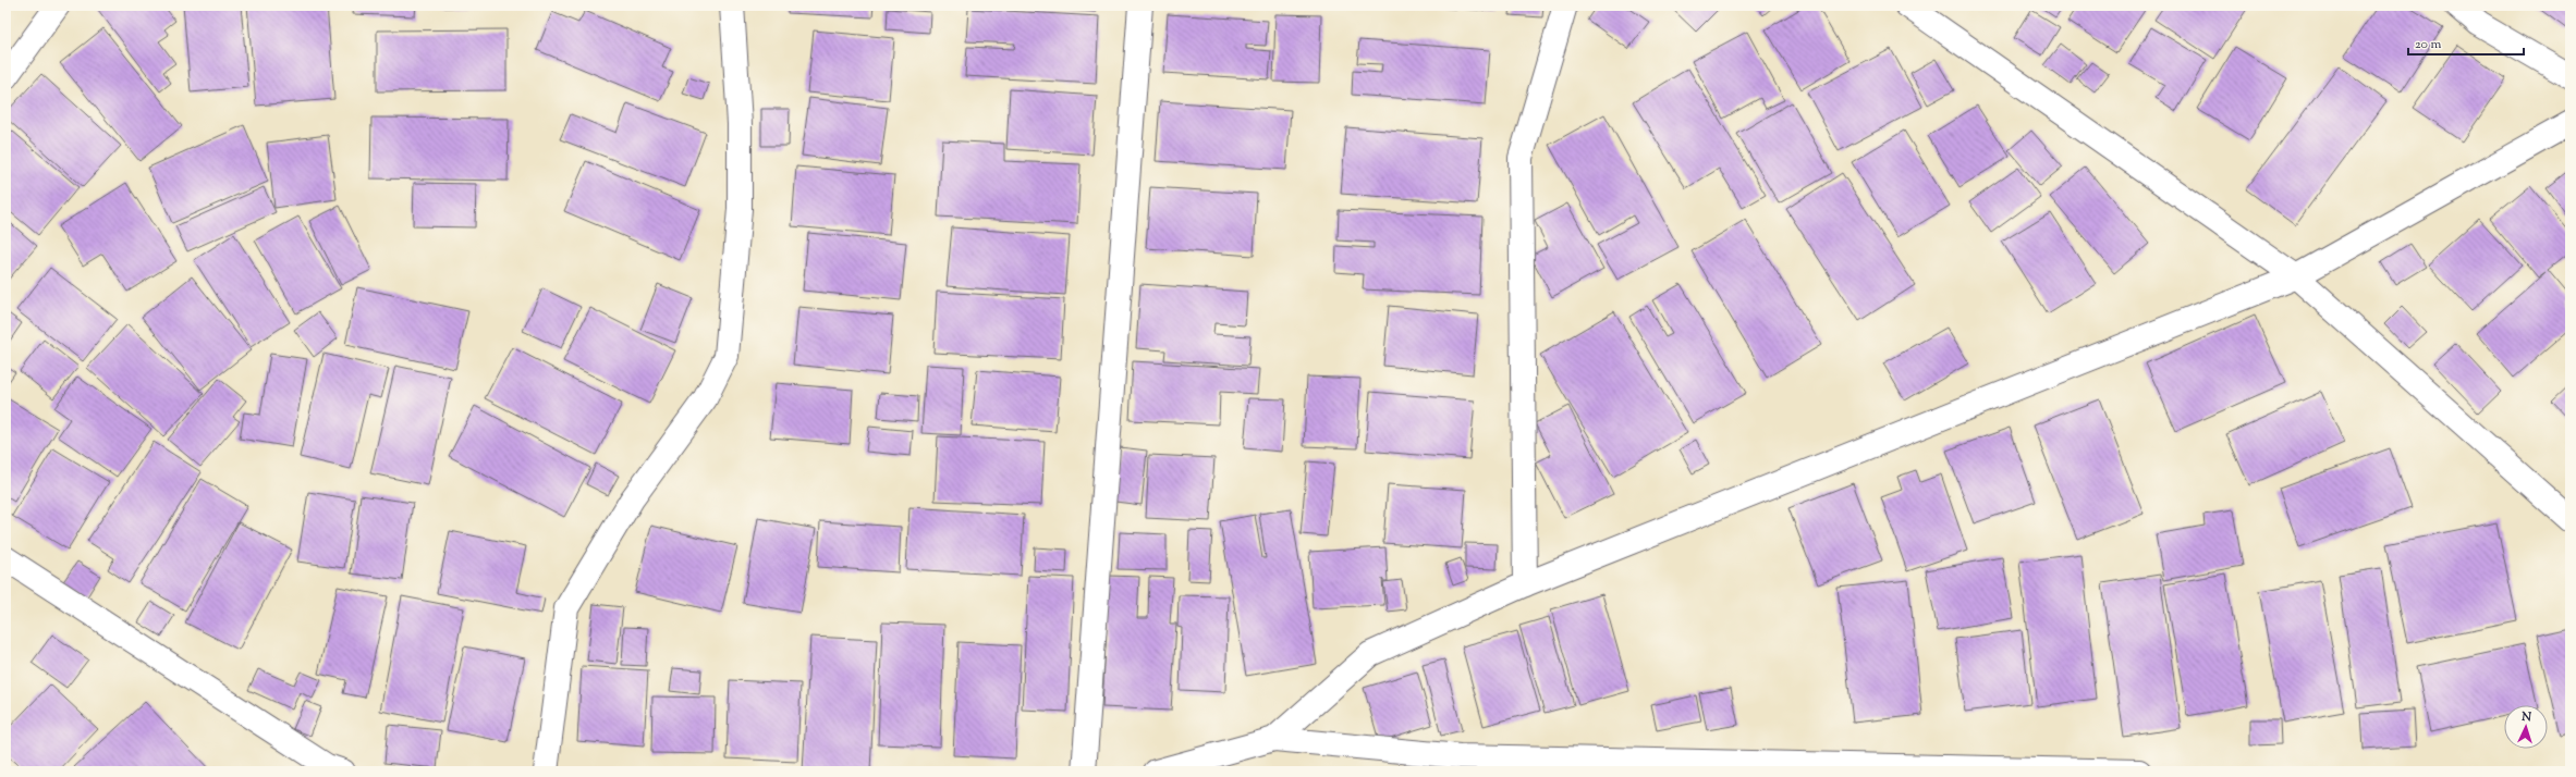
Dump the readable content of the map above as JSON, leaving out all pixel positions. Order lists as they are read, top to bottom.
{
  "scale_bar": "20 m",
  "north": "top"
}
